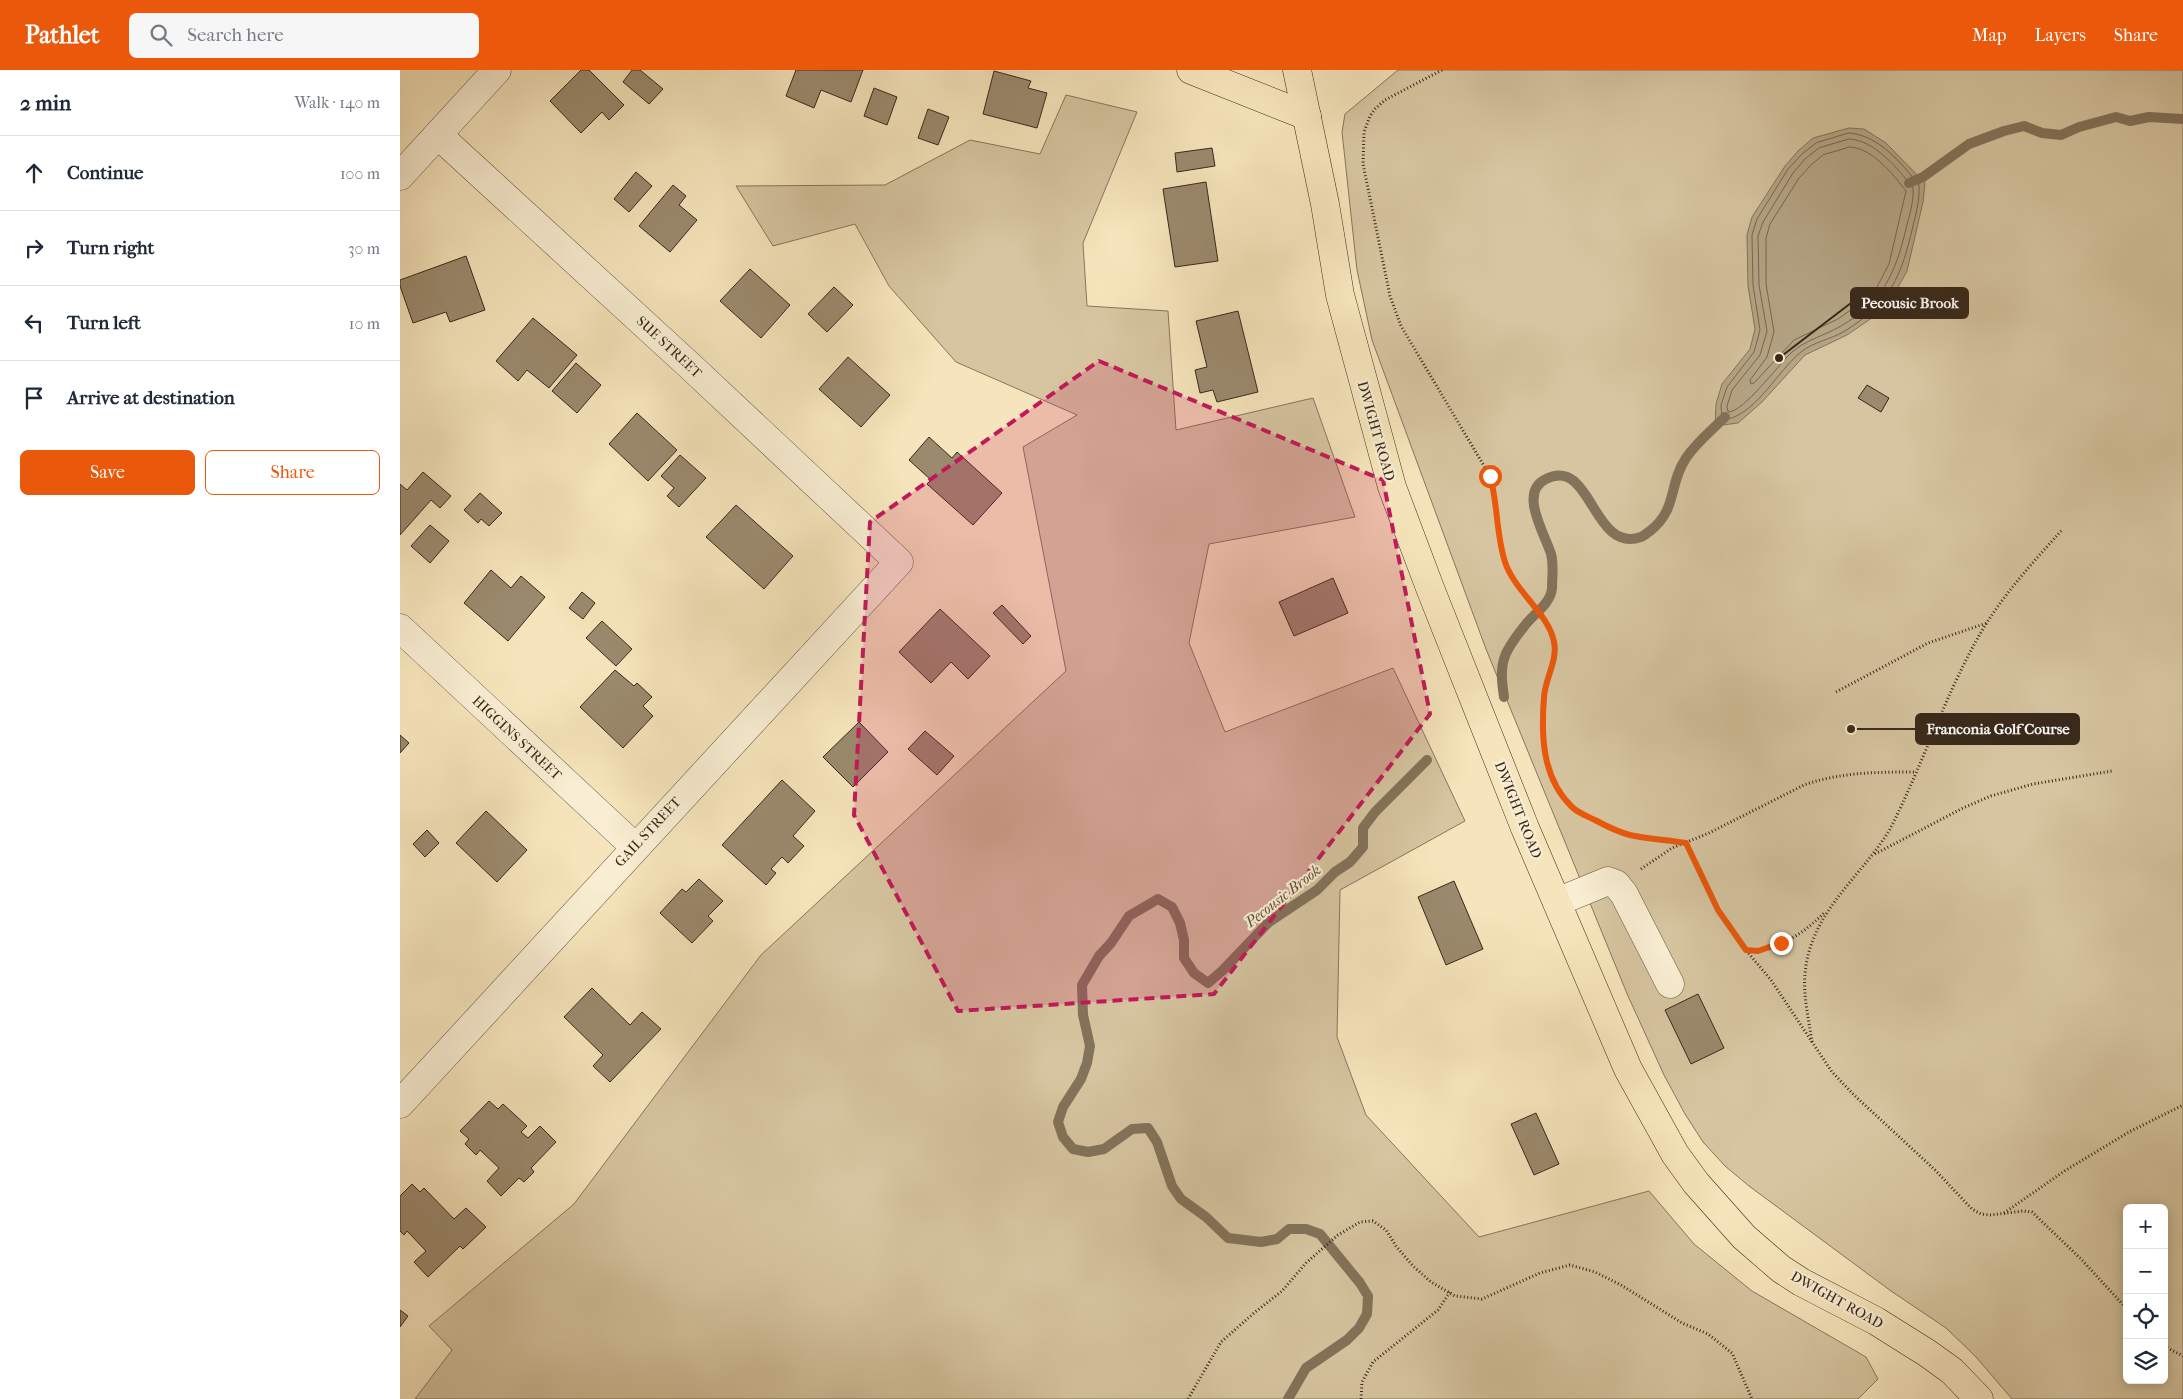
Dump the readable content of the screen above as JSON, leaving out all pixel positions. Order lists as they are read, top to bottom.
{
  "streets": {
    "main road": ["DWIGHT ROAD"],
    "street": ["SUE STREET", "HIGGINS STREET", "GAIL STREET"]
  },
  "crossings": [
    ["SUE STREET", "GAIL STREET"],
    ["HIGGINS STREET", "GAIL STREET"]
  ],
  "water": ["Pecousic Brook"],
  "places": ["Pecousic Brook", "Franconia Golf Course"],
  "page": {
    "header": "Pathlet",
    "search": "Search here",
    "nav": ["Map", "Layers", "Share"],
    "heading": ["2 min", "Walk · 140 m"],
    "list": [
      ["Continue", "100 m"],
      ["Turn right", "30 m"],
      ["Turn left", "10 m"],
      "Arrive at destination"
    ],
    "buttons": ["Save", "Share"],
    "map_buttons": ["+", "−"]
  }
}
